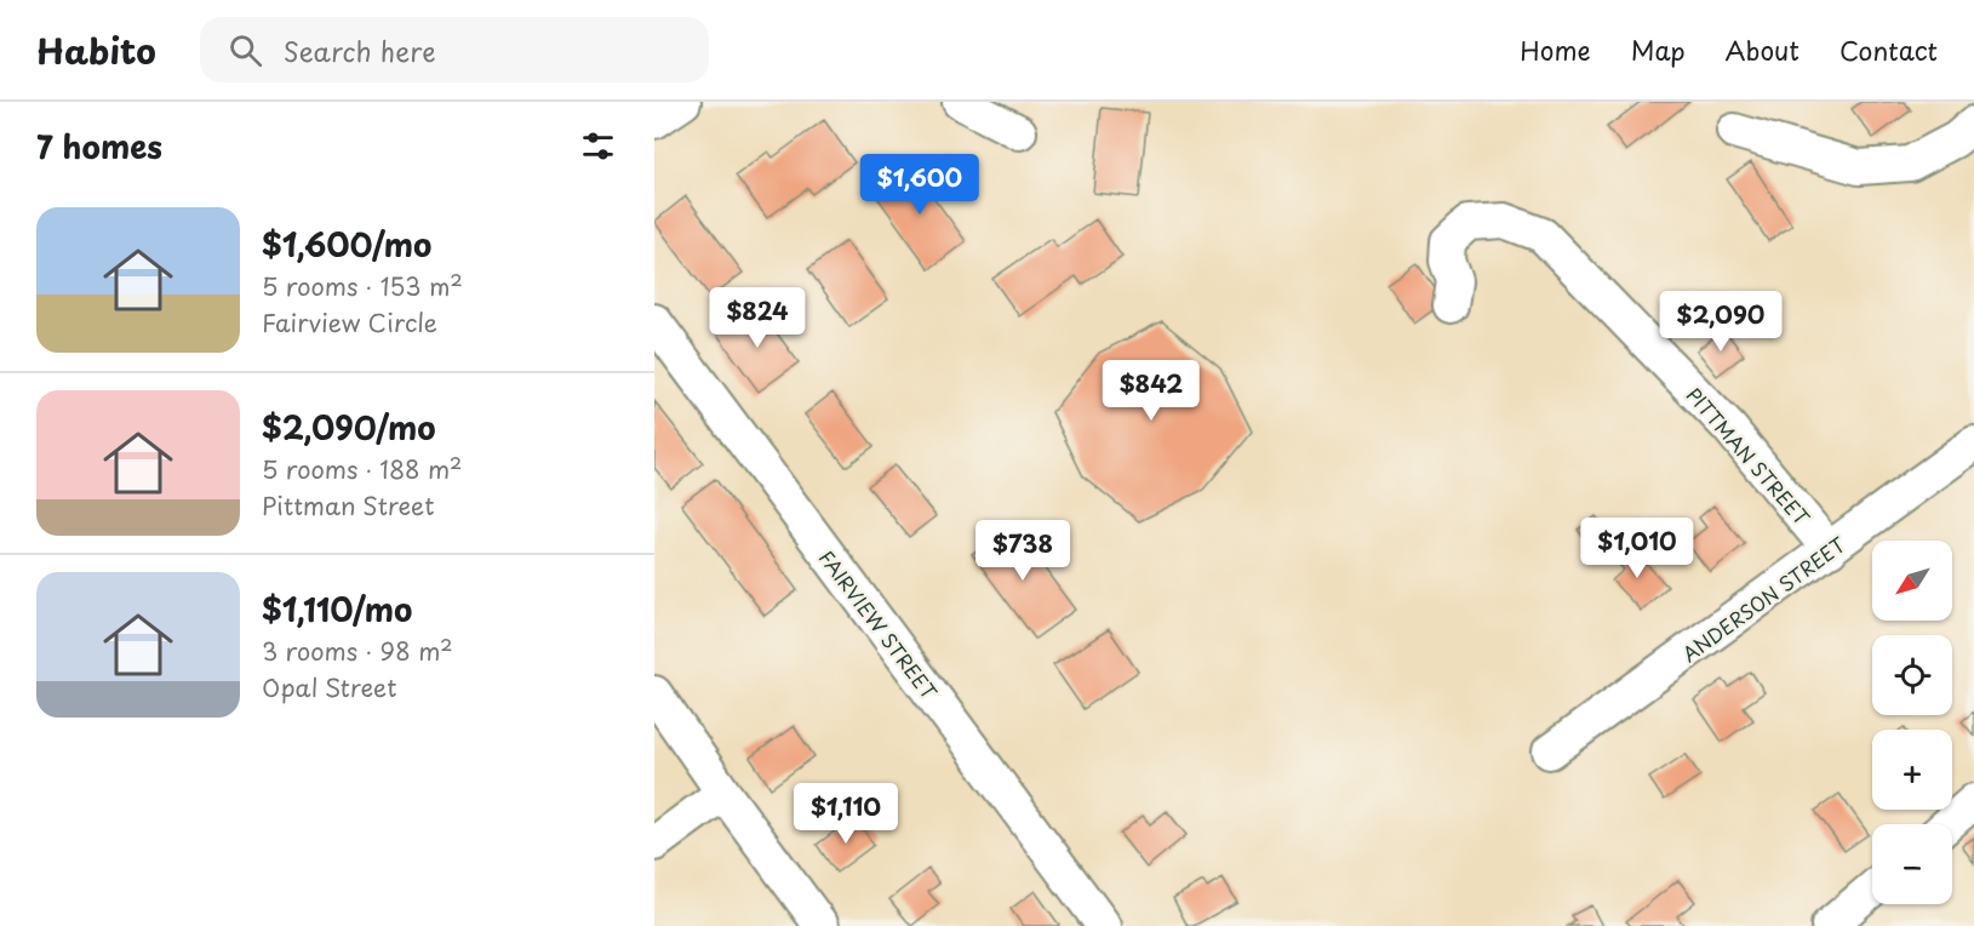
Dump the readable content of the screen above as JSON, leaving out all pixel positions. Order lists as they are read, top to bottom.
{
  "streets": {
    "street": ["PITTMAN STREET", "ANDERSON STREET", "FAIRVIEW STREET"]
  },
  "crossings": [
    ["PITTMAN STREET", "ANDERSON STREET"]
  ],
  "north": "bottom left",
  "page": {
    "header": "Habito",
    "search": "Search here",
    "nav": [
      "Home",
      "Map",
      "About",
      "Contact"
    ],
    "heading": "7 homes",
    "price": [
      "$1,600",
      "$824",
      "$2,090",
      "$842",
      "$1,010",
      "$738",
      "$1,110"
    ],
    "list": [
      {
        "name": "$1,600/mo",
        "note": "5 rooms · 153 m² · Fairview Circle"
      },
      {
        "name": "$2,090/mo",
        "note": "5 rooms · 188 m² · Pittman Street"
      },
      {
        "name": "$1,110/mo",
        "note": "3 rooms · 98 m² · Opal Street"
      }
    ],
    "map_buttons": ["+", "−"]
  }
}
